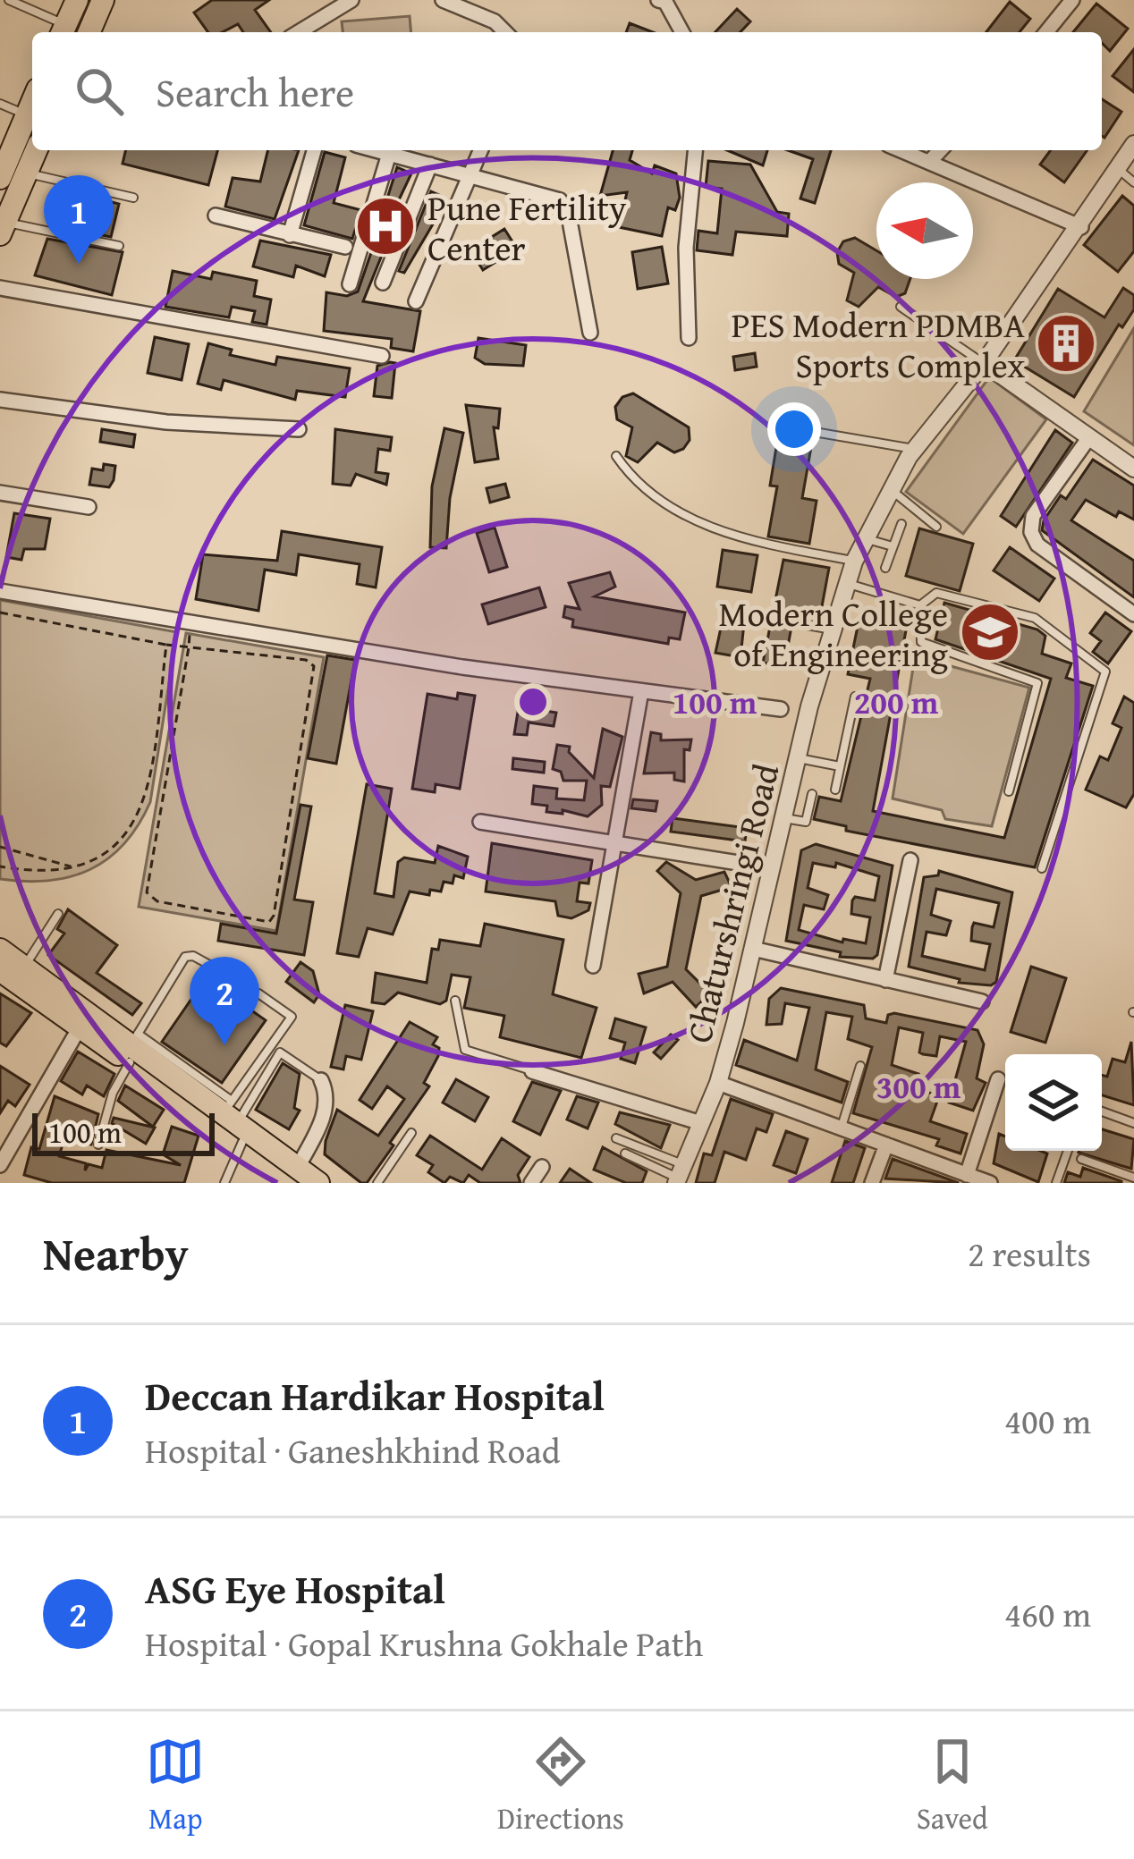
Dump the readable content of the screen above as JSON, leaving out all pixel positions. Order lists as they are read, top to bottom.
{
  "streets": {
    "street": ["Chaturshringi Road"]
  },
  "places": {
    "hospital": ["Pune Fertility Center"],
    "building": ["PES Modern PDMBA Sports Complex"],
    "school or university": ["Modern College of Engineering"]
  },
  "scale_bar": "100 m",
  "north": "left",
  "page": {
    "search": "Search here",
    "pins": ["1", "2"],
    "scale": "100 m",
    "heading": ["Nearby", "2 results"],
    "list": [
      {
        "mark": "1",
        "name": "Deccan Hardikar Hospital",
        "note": "Hospital · Ganeshkhind Road",
        "value": "400 m"
      },
      {
        "mark": "2",
        "name": "ASG Eye Hospital",
        "note": "Hospital · Gopal Krushna Gokhale Path",
        "value": "460 m"
      }
    ],
    "nav": ["Map", "Directions", "Saved"]
  },
  "rings": ["100 m", "200 m", "300 m"]
}
